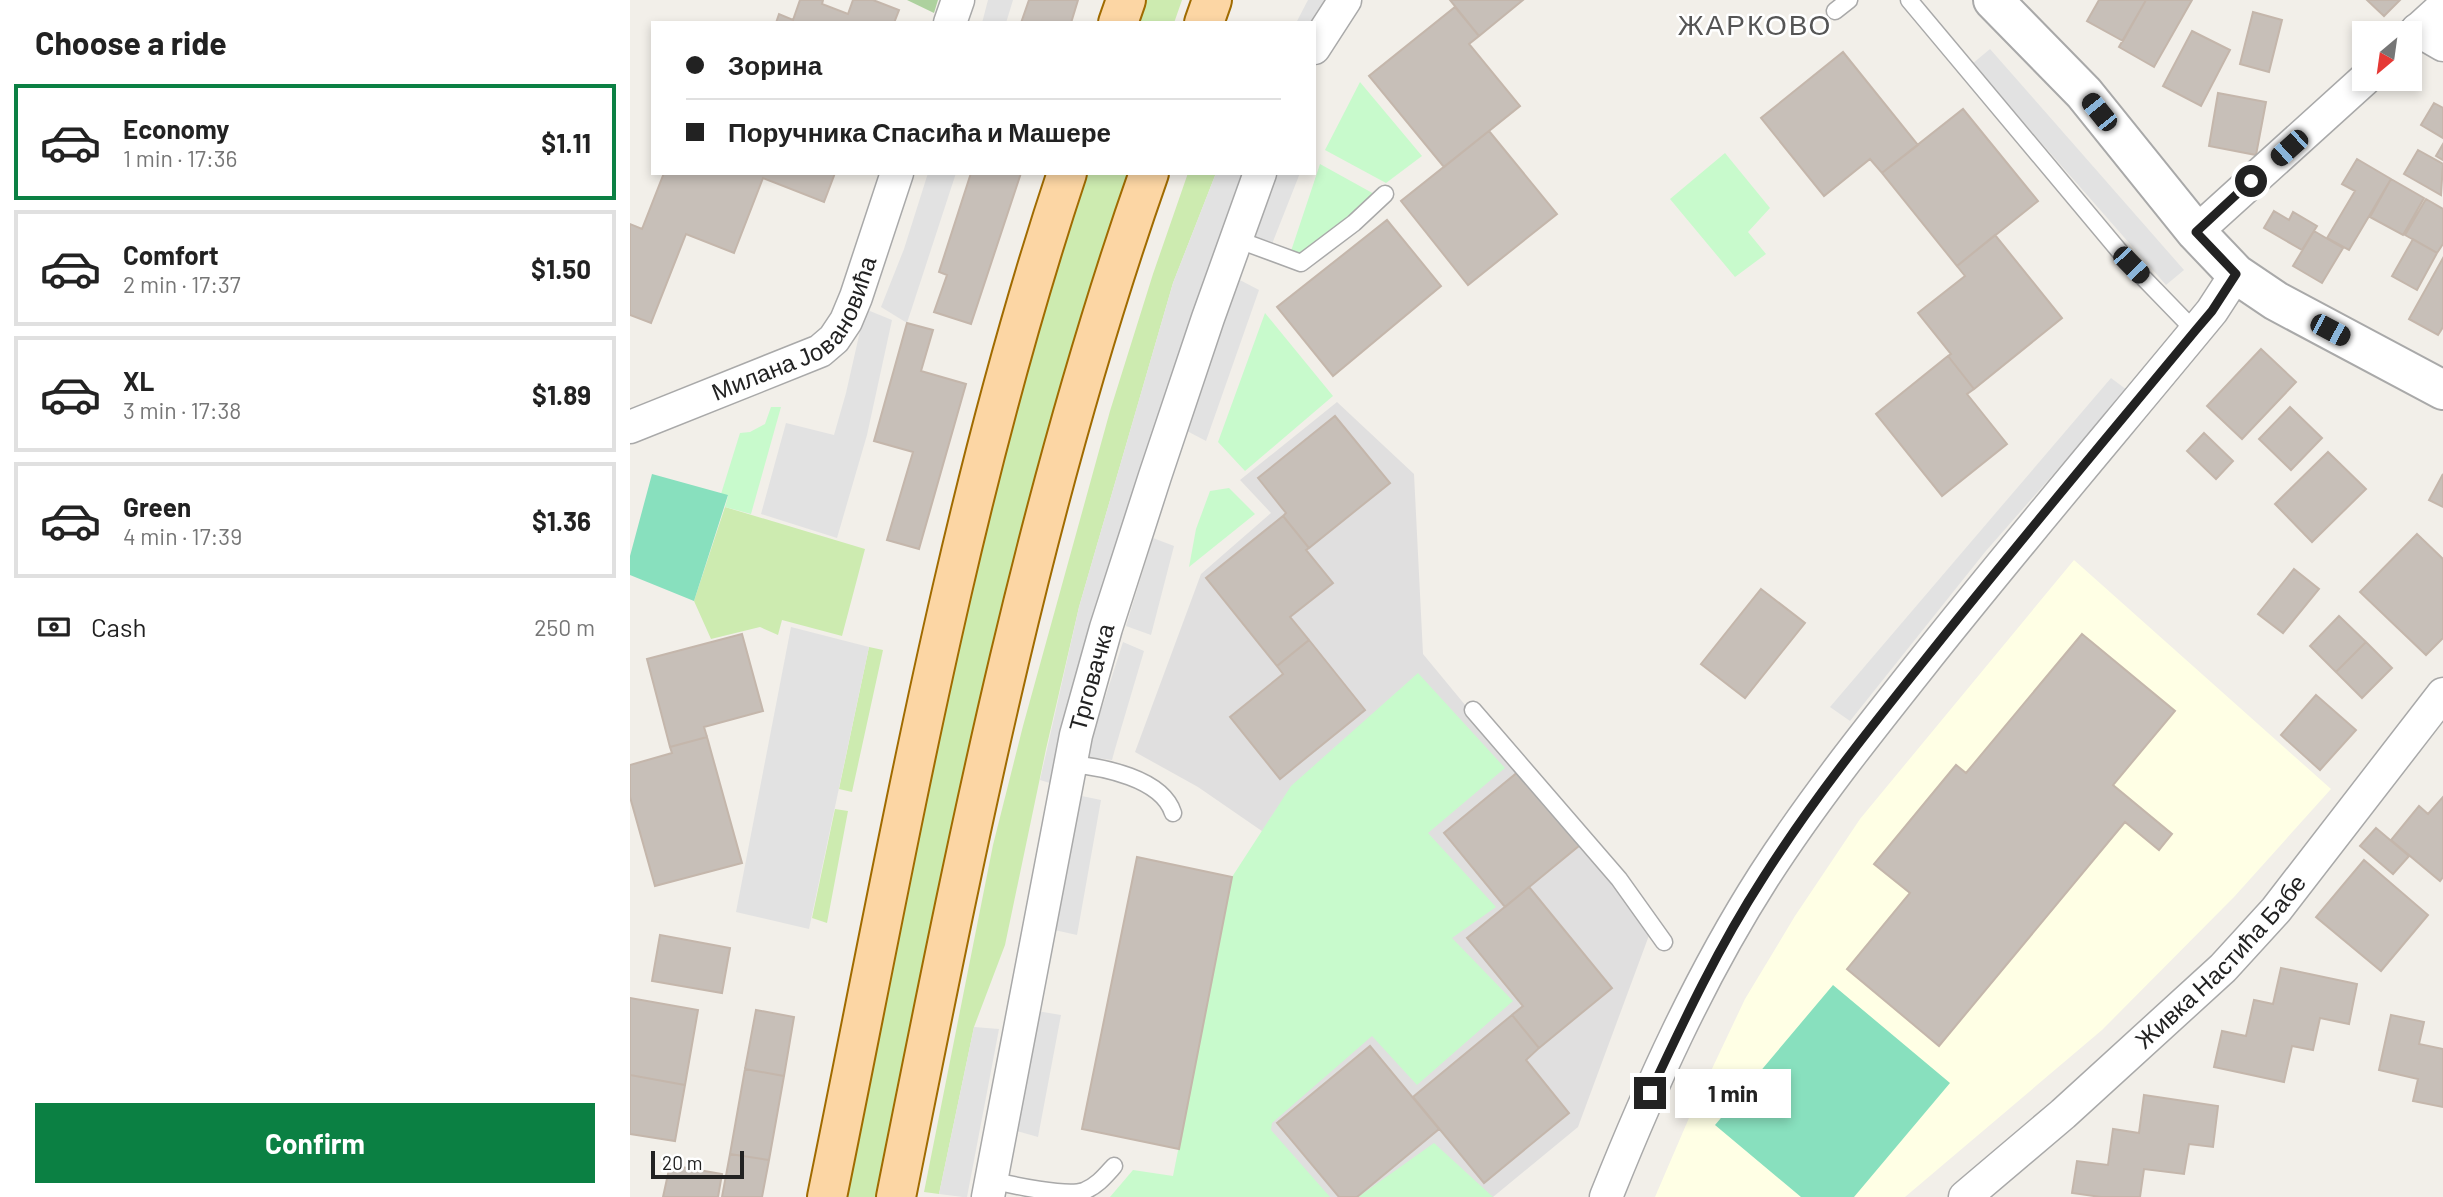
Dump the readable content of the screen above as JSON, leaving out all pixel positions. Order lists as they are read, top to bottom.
{
  "streets": {
    "street": ["Милана Јовановића", "Трговачка", "Живка Настића Бабе"]
  },
  "districts": ["ЖАРКОВО"],
  "scale_bar": "20 m",
  "north": "bottom left",
  "page": {
    "heading": "Choose a ride",
    "banner": ["Зорина", "Поручника Спасића и Машере"],
    "list": [
      {
        "name": "Economy",
        "note": "1 min · 17:36",
        "value": "$1.11"
      },
      {
        "name": "Comfort",
        "note": "2 min · 17:37",
        "value": "$1.50"
      },
      {
        "name": "XL",
        "note": "3 min · 17:38",
        "value": "$1.89"
      },
      {
        "name": "Green",
        "note": "4 min · 17:39",
        "value": "$1.36"
      }
    ],
    "pay": ["Cash", "250 m"],
    "bubble": "1 min",
    "buttons": "Confirm",
    "scale": "20 m"
  }
}
